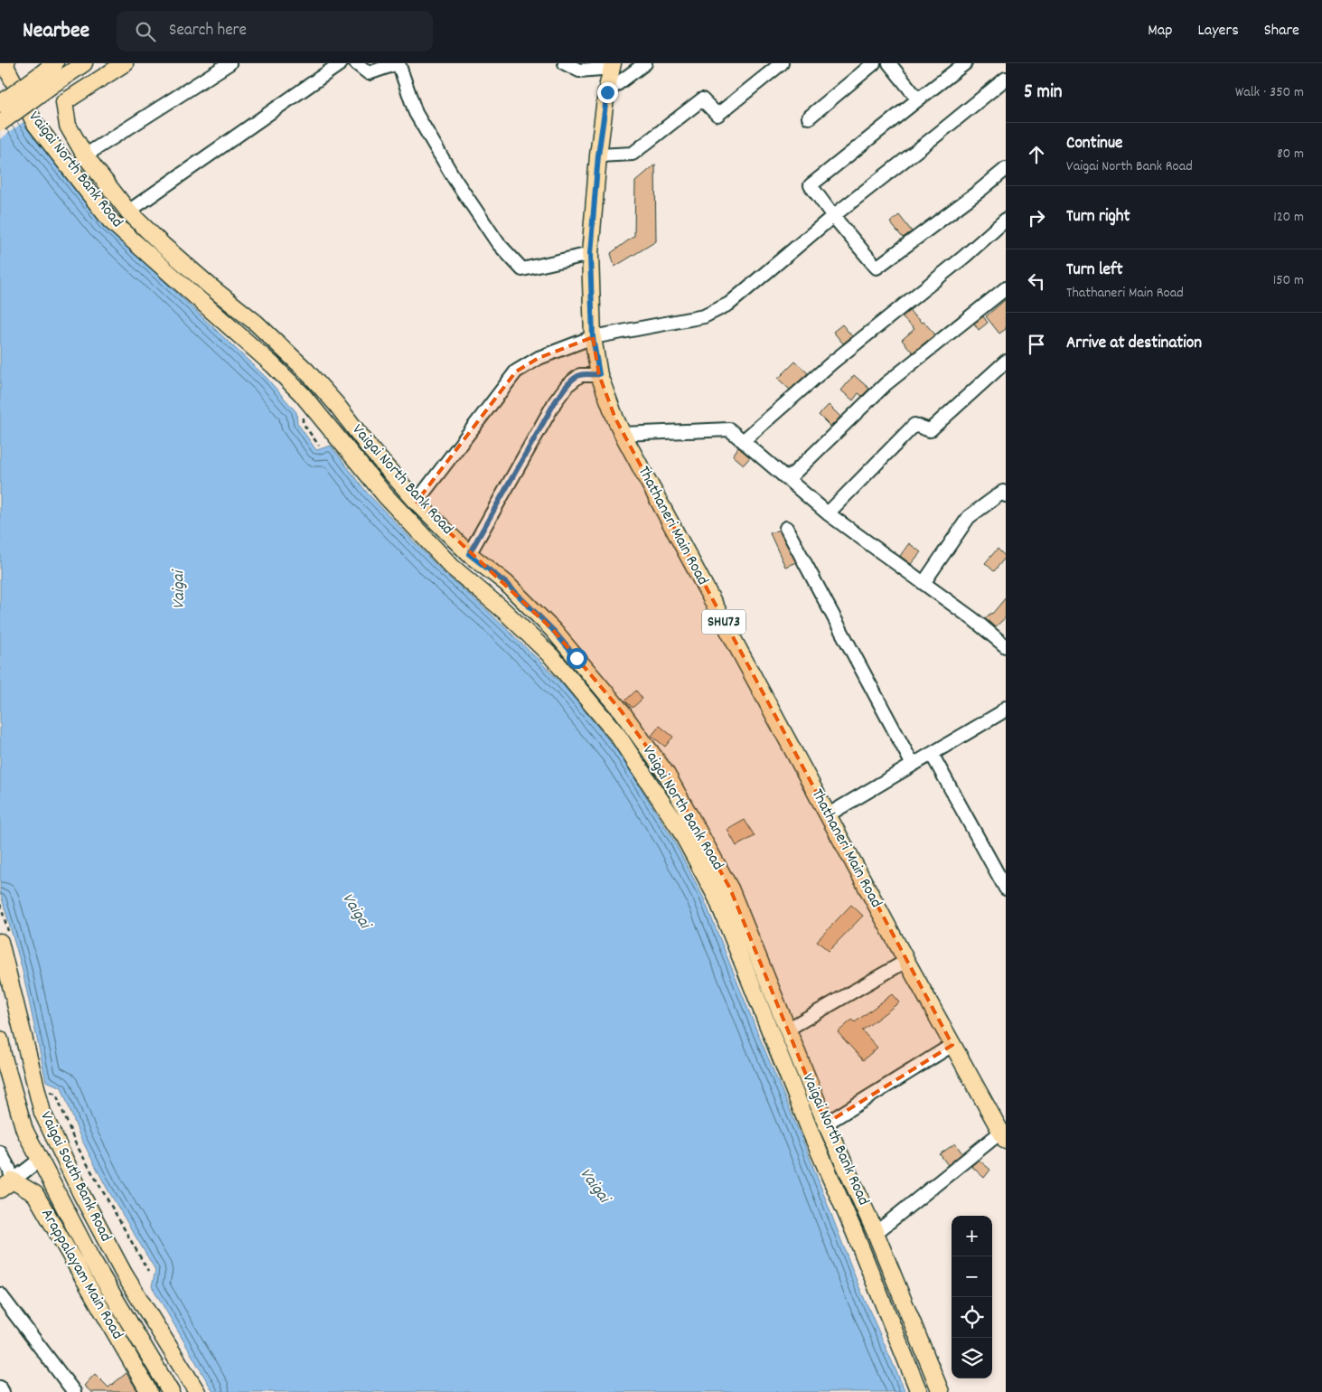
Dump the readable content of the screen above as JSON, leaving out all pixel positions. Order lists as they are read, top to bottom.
{
  "streets": {
    "main road": [
      "Vaigai North Bank Road",
      "Thathaneri Main Road",
      "SHU73",
      "Vaigai South Bank Road",
      "Arappalayam Main Road"
    ]
  },
  "water": ["Vaigai"],
  "page": {
    "header": "Nearbee",
    "search": "Search here",
    "nav": ["Map", "Layers", "Share"],
    "heading": ["5 min", "Walk · 350 m"],
    "list": [
      ["Continue", "Vaigai North Bank Road", "80 m"],
      ["Turn right", "120 m"],
      ["Turn left", "Thathaneri Main Road", "150 m"],
      "Arrive at destination"
    ],
    "map_buttons": ["+", "−"]
  }
}
